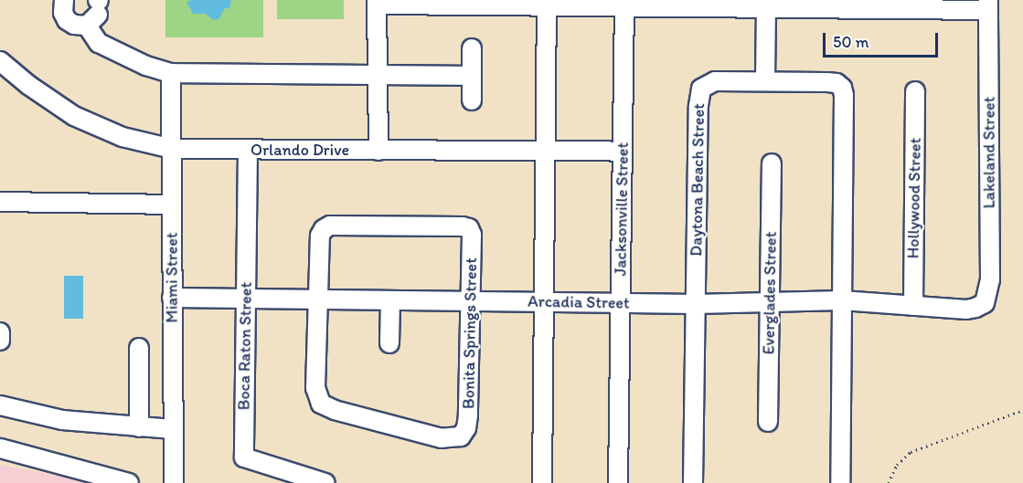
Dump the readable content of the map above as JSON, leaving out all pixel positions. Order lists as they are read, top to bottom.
{
  "streets": {
    "street": [
      "Orlando Drive",
      "Lakeland Street",
      "Daytona Beach Street",
      "Hollywood Street",
      "Jacksonville Street",
      "Miami Street",
      "Everglades Street",
      "Arcadia Street",
      "Bonita Springs Street",
      "Boca Raton Street"
    ]
  },
  "crossings": [
    ["Orlando Drive", "Jacksonville Street"],
    ["Orlando Drive", "Miami Street"],
    ["Orlando Drive", "Boca Raton Street"],
    ["Lakeland Street", "Arcadia Street"],
    ["Daytona Beach Street", "Arcadia Street"],
    ["Hollywood Street", "Arcadia Street"],
    ["Jacksonville Street", "Arcadia Street"],
    ["Miami Street", "Arcadia Street"],
    ["Everglades Street", "Arcadia Street"],
    ["Arcadia Street", "Bonita Springs Street"],
    ["Arcadia Street", "Boca Raton Street"]
  ],
  "scale_bar": "50 m"
}
